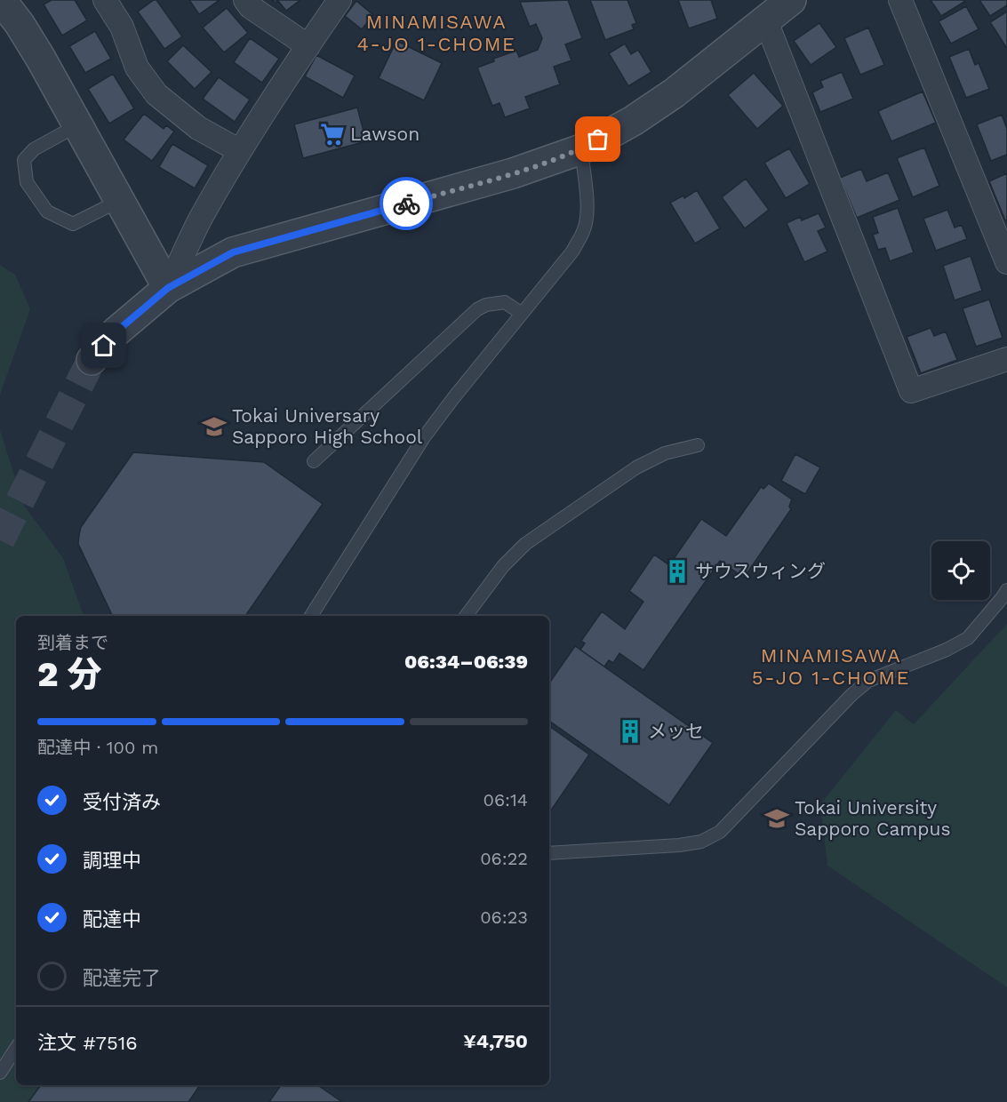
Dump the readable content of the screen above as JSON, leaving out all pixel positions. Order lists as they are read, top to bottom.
{
  "districts": ["MINAMISAWA 4-JO 1-CHOME", "MINAMISAWA 5-JO 1-CHOME"],
  "places": {
    "supermarket": ["Lawson"],
    "school or university": ["Tokai Universary Sapporo High School", "Tokai University Sapporo Campus"],
    "building": ["サウスウィング", "メッセ"]
  },
  "page": {
    "heading": ["2 分", "到着まで", "06:34–06:39"],
    "panel": ["注文 #7516", "¥4,750"],
    "bar": "配達中 · 100 m",
    "list": [
      ["受付済み", "06:14"],
      ["調理中", "06:22"],
      ["配達中", "06:23"],
      "配達完了"
    ]
  }
}
